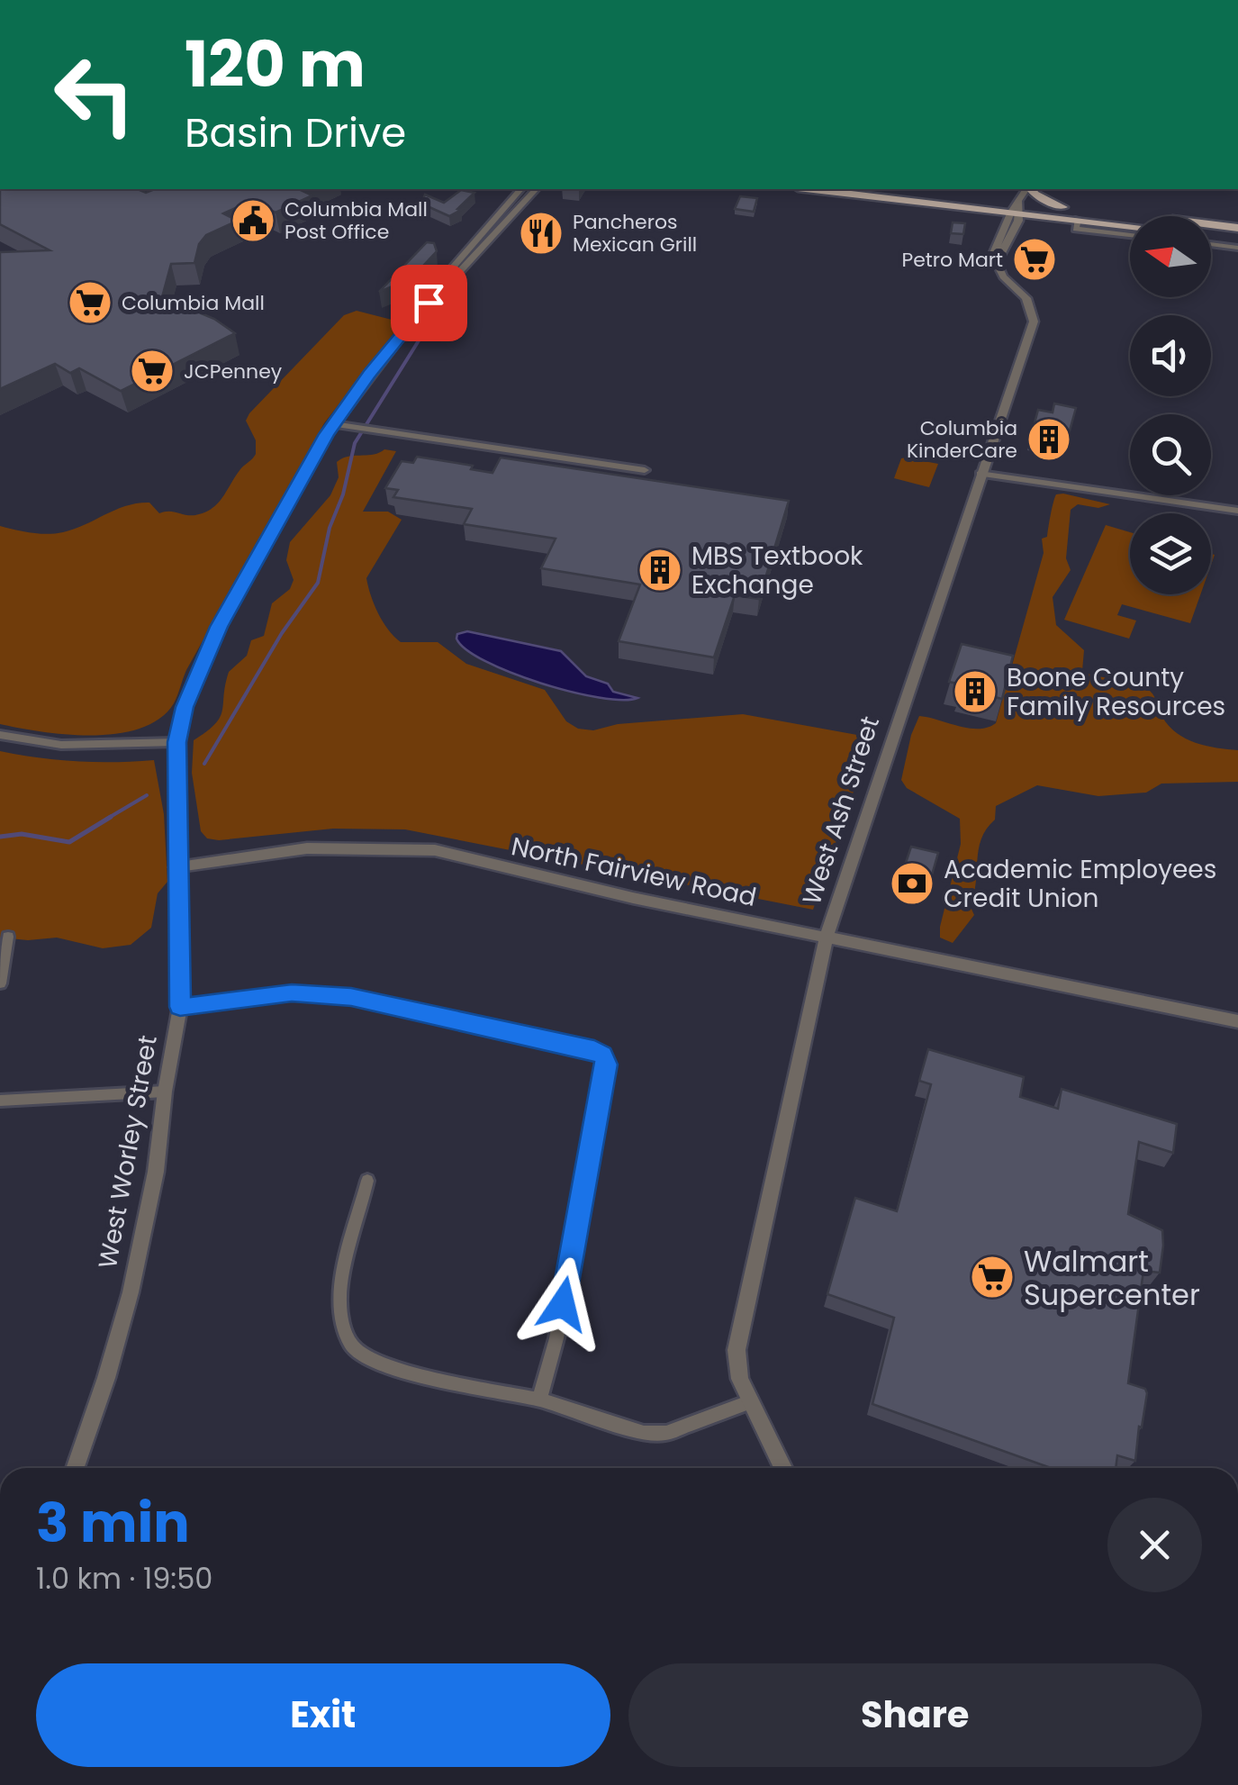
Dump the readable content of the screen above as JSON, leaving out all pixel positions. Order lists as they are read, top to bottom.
{
  "streets": {
    "street": ["West Ash Street", "North Fairview Road", "West Worley Street"]
  },
  "crossings": [
    ["West Ash Street", "North Fairview Road"],
    ["North Fairview Road", "West Worley Street"]
  ],
  "places": {
    "public building": ["Columbia Mall Post Office"],
    "restaurant": ["Pancheros Mexican Grill"],
    "supermarket": [
      "Petro Mart",
      "Columbia Mall",
      "JCPenney",
      "Walmart Supercenter"
    ],
    "building": ["Columbia KinderCare", "MBS Textbook Exchange", "Boone County Family Resources"],
    "bank": ["Academic Employees Credit Union"]
  },
  "north": "left",
  "page": {
    "turn": ["120 m", "Basin Drive"],
    "heading": ["3 min", "1.0 km · 19:50"],
    "buttons": ["Exit", "Share"]
  }
}
